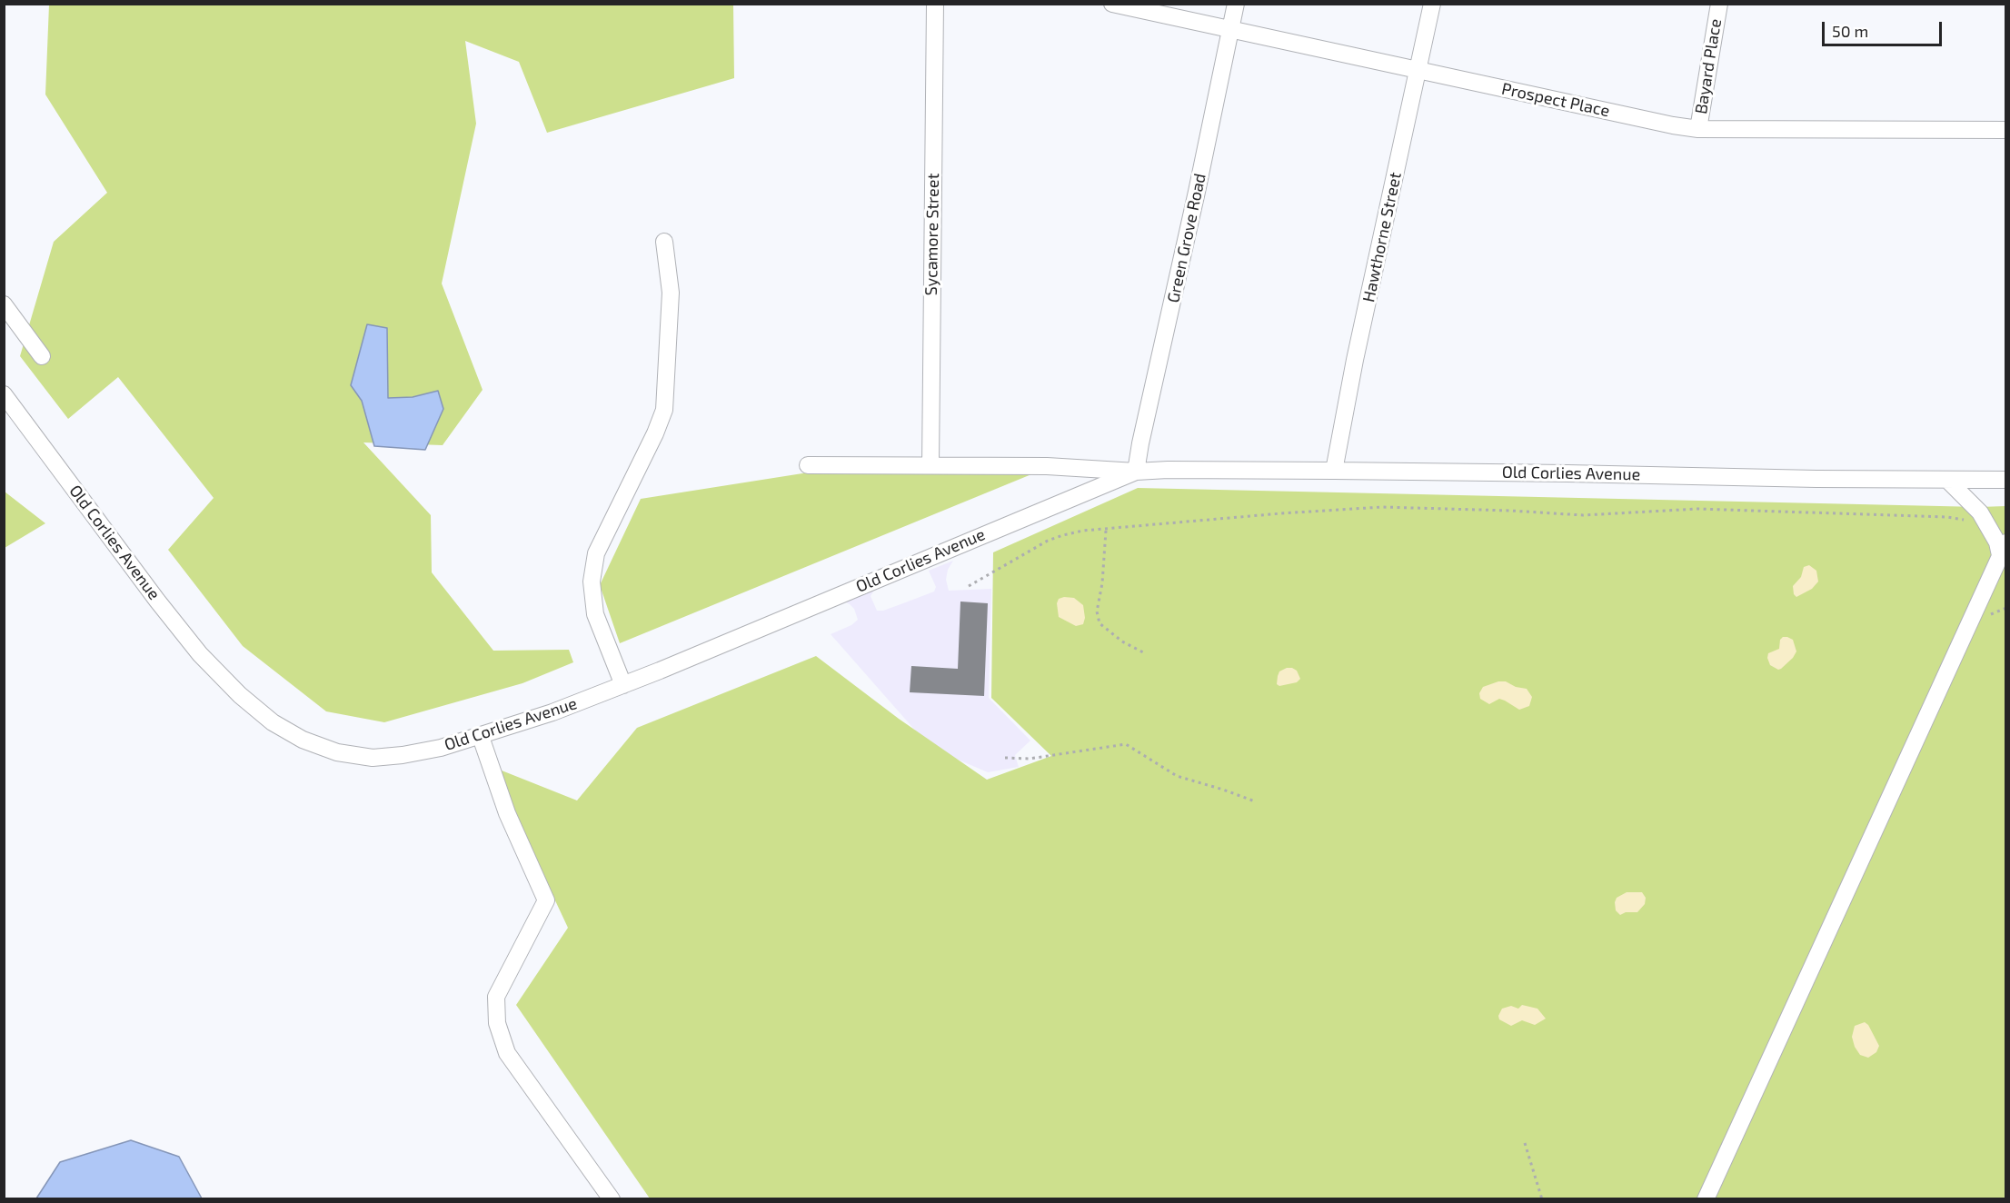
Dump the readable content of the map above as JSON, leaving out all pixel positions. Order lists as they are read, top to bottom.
{
  "streets": {
    "street": [
      "Bayard Place",
      "Prospect Place",
      "Sycamore Street",
      "Hawthorne Street",
      "Green Grove Road",
      "Old Corlies Avenue"
    ]
  },
  "crossings": [
    ["Bayard Place", "Prospect Place"],
    ["Prospect Place", "Hawthorne Street"],
    ["Prospect Place", "Green Grove Road"],
    ["Sycamore Street", "Old Corlies Avenue"],
    ["Hawthorne Street", "Old Corlies Avenue"],
    ["Green Grove Road", "Old Corlies Avenue"]
  ],
  "scale_bar": "50 m"
}
